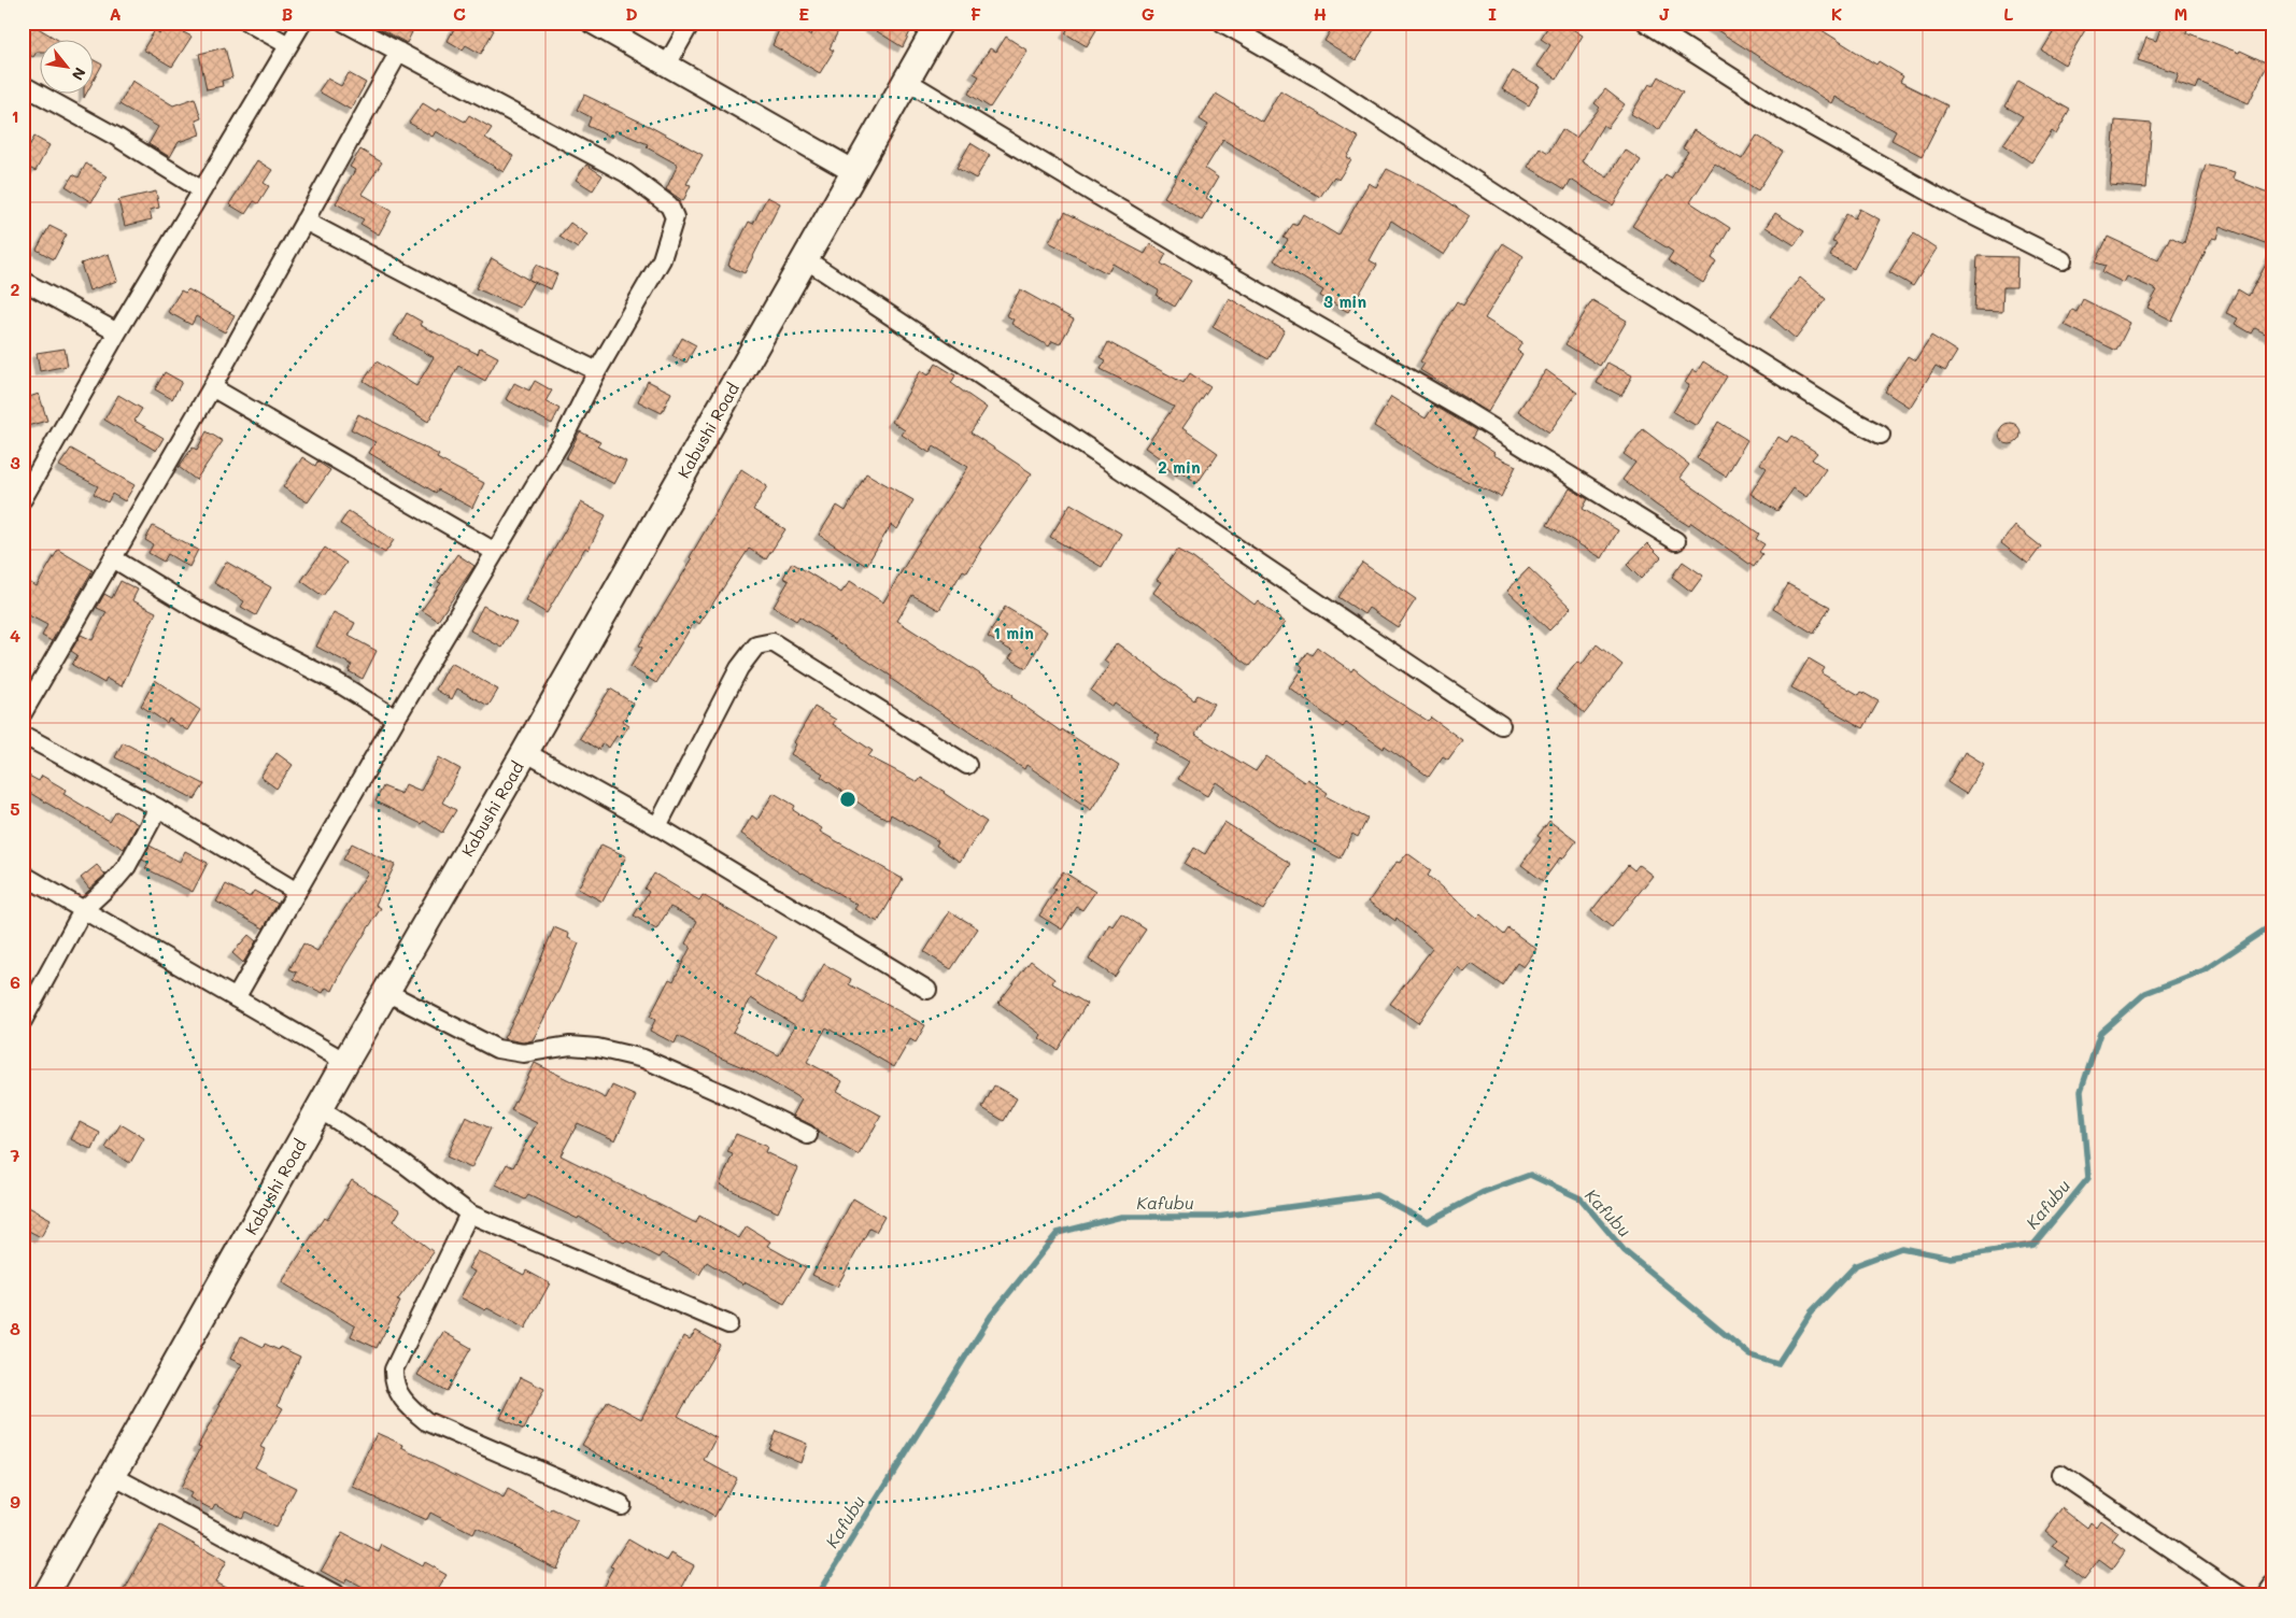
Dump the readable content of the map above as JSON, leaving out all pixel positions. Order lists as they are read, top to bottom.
{
  "streets": {
    "main road": ["Kabushi Road"]
  },
  "water": ["Kafubu"],
  "north": "bottom right",
  "grid": {
    "columns": [
      "A",
      "B",
      "C",
      "D",
      "E",
      "F",
      "G",
      "H",
      "I",
      "J",
      "K",
      "L",
      "M"
    ],
    "rows": [
      "1",
      "2",
      "3",
      "4",
      "5",
      "6",
      "7",
      "8",
      "9"
    ]
  },
  "rings": ["3 min", "2 min", "1 min"]
}
